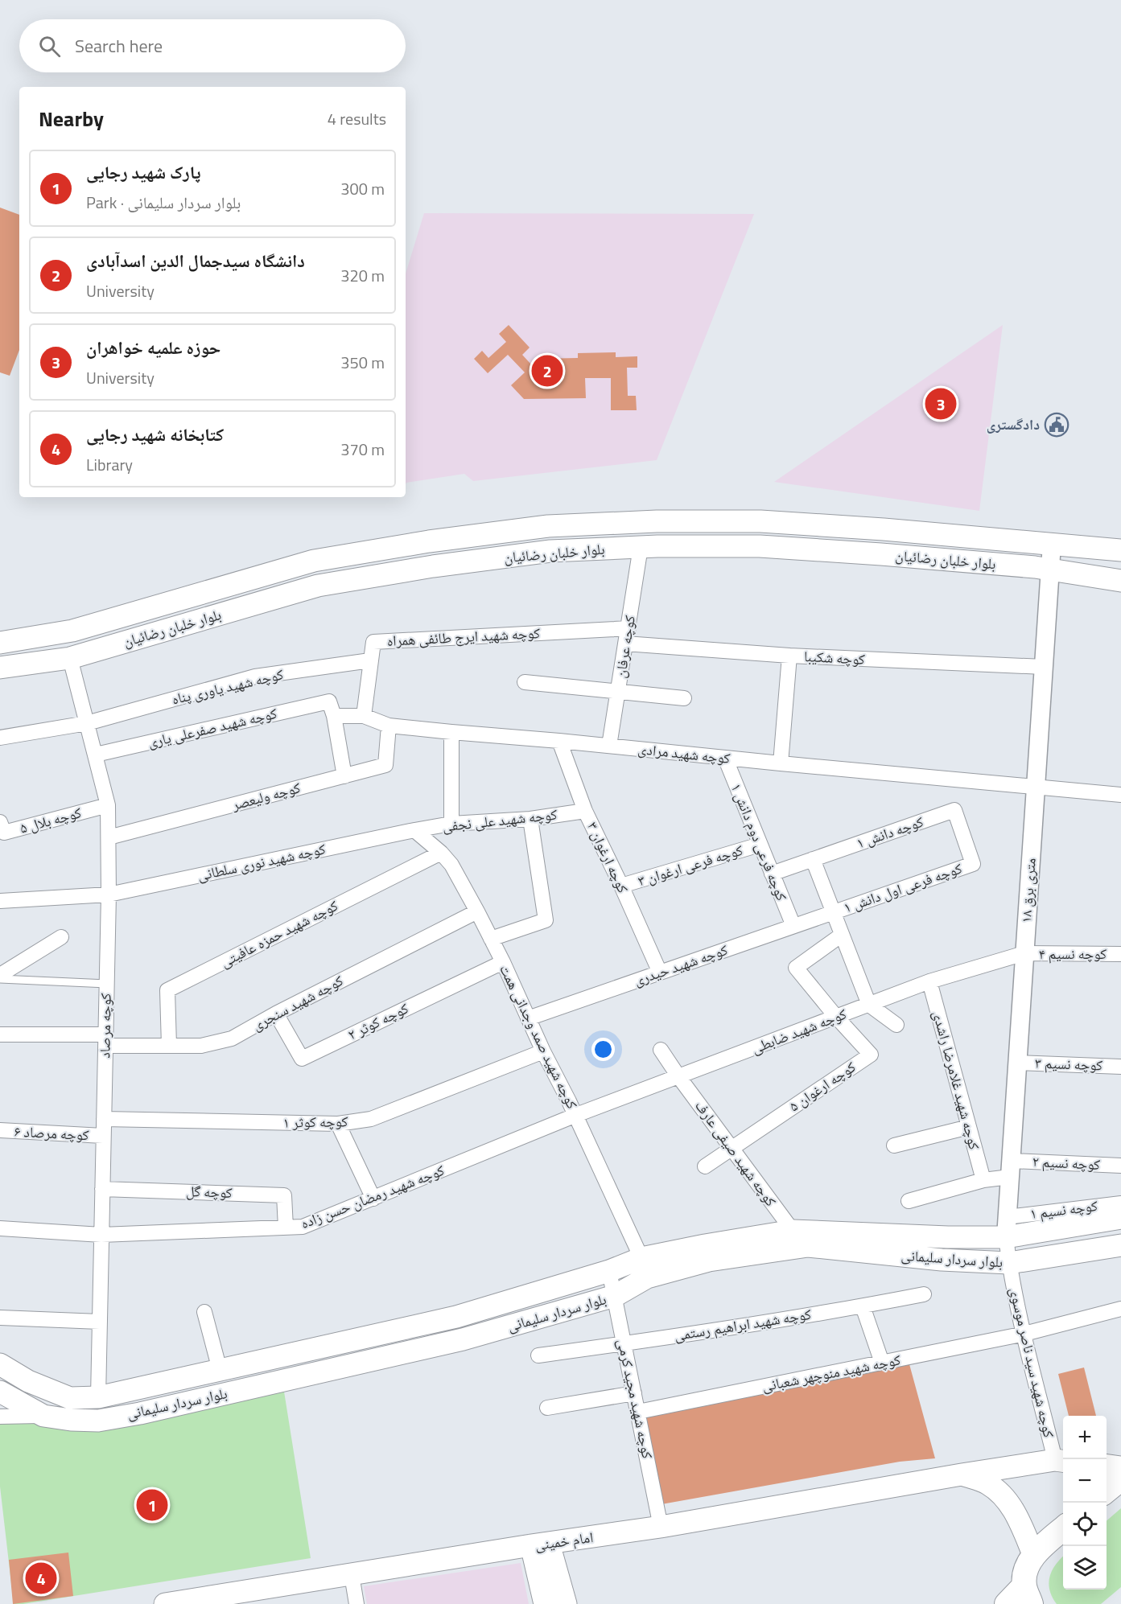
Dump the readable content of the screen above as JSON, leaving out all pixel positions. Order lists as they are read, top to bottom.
{
  "streets": {
    "main road": ["بلوار خلبان رضائیان", "بلوار سردار سلیمانی", "امام خمینی"],
    "street": [
      "کوچه شهید ایرج طائفی همراه",
      "کوچه عرفان",
      "کوچه شکیبا",
      "کوچه شهید یاوری پناه",
      "کوچه شهید صفرعلی یاری",
      "کوچه شهید مرادی",
      "کوچه ولیعصر",
      "کوچه بلال ۵",
      "کوچه شهید علی نجفی",
      "کوچه دانش ۱",
      "کوچه فرعی دوم دانش ۱",
      "کوچه ارغوان ۳",
      "کوچه شهید نوری سلطانی",
      "کوچه فرعی ارغوان ۳",
      "کوچه فرعی اول دانش ۱",
      "۱۸ متری برق",
      "کوچه شهید حمزه عافیتی",
      "کوچه نسیم ۴",
      "کوچه شهید حیدری",
      "کوچه شهید سنجری",
      "کوچه کوثر ۲",
      "کوچه مرصاد",
      "کوچه شهید ضابطی",
      "کوچه شهید صمد وجدانی همت",
      "کوچه نسیم ۳",
      "کوچه شهید غلامرضا راشدی",
      "کوچه ارغوان ۵",
      "کوچه کوثر ۱",
      "کوچه مرصاد ۶",
      "کوچه شهید صیفی عارف",
      "کوچه نسیم ۲",
      "کوچه گل",
      "کوچه شهید رمضان حسن زاده",
      "کوچه نسیم ۱",
      "کوچه شهید ابراهیم رستمی",
      "کوچه شهید سید ناصر موسوی",
      "کوچه شهید منوچهر شعبانی",
      "کوچه شهید مجید کرمی"
    ]
  },
  "crossings": [
    ["بلوار خلبان رضائیان", "کوچه عرفان"],
    ["بلوار خلبان رضائیان", "۱۸ متری برق"],
    ["بلوار خلبان رضائیان", "کوچه مرصاد"],
    ["کوچه شهید ایرج طائفی همراه", "کوچه عرفان"],
    ["کوچه شهید ایرج طائفی همراه", "کوچه شهید یاوری پناه"],
    ["کوچه شهید ایرج طائفی همراه", "کوچه شهید مرادی"],
    ["کوچه عرفان", "کوچه شکیبا"],
    ["کوچه عرفان", "کوچه شهید مرادی"],
    ["کوچه شکیبا", "۱۸ متری برق"],
    ["کوچه شهید یاوری پناه", "کوچه مرصاد"],
    ["کوچه شهید صفرعلی یاری", "کوچه شهید مرادی"],
    ["کوچه شهید صفرعلی یاری", "کوچه مرصاد"],
    ["کوچه شهید مرادی", "کوچه ولیعصر"],
    ["کوچه شهید مرادی", "کوچه فرعی دوم دانش ۱"],
    ["کوچه شهید مرادی", "کوچه ارغوان ۳"],
    ["کوچه شهید مرادی", "۱۸ متری برق"],
    ["کوچه ولیعصر", "کوچه مرصاد"],
    ["کوچه بلال ۵", "کوچه مرصاد"],
    ["کوچه شهید علی نجفی", "کوچه ارغوان ۳"],
    ["کوچه شهید علی نجفی", "کوچه شهید نوری سلطانی"],
    ["کوچه شهید علی نجفی", "کوچه شهید صمد وجدانی همت"],
    ["کوچه دانش ۱", "کوچه فرعی دوم دانش ۱"],
    ["کوچه دانش ۱", "کوچه فرعی اول دانش ۱"],
    ["کوچه فرعی دوم دانش ۱", "کوچه فرعی ارغوان ۳"],
    ["کوچه فرعی دوم دانش ۱", "کوچه شهید حیدری"],
    ["کوچه ارغوان ۳", "کوچه فرعی ارغوان ۳"],
    ["کوچه ارغوان ۳", "کوچه شهید حیدری"],
    ["کوچه شهید نوری سلطانی", "کوچه مرصاد"],
    ["کوچه شهید نوری سلطانی", "کوچه شهید صمد وجدانی همت"],
    ["کوچه فرعی اول دانش ۱", "کوچه شهید حیدری"],
    ["۱۸ متری برق", "کوچه نسیم ۴"],
    ["۱۸ متری برق", "کوچه شهید ضابطی"],
    ["۱۸ متری برق", "کوچه نسیم ۳"],
    ["۱۸ متری برق", "کوچه نسیم ۲"],
    ["۱۸ متری برق", "کوچه نسیم ۱"],
    ["۱۸ متری برق", "بلوار سردار سلیمانی"],
    ["۱۸ متری برق", "کوچه شهید سید ناصر موسوی"],
    ["کوچه شهید حمزه عافیتی", "کوچه شهید سنجری"],
    ["کوچه شهید حمزه عافیتی", "کوچه شهید صمد وجدانی همت"],
    ["کوچه نسیم ۴", "کوچه شهید ضابطی"],
    ["کوچه شهید حیدری", "کوچه شهید صمد وجدانی همت"],
    ["کوچه شهید سنجری", "کوچه کوثر ۲"],
    ["کوچه شهید سنجری", "کوچه مرصاد"],
    ["کوچه شهید سنجری", "کوچه شهید صمد وجدانی همت"],
    ["کوچه کوثر ۲", "کوچه شهید صمد وجدانی همت"],
    ["کوچه مرصاد", "کوچه کوثر ۱"],
    ["کوچه مرصاد", "کوچه مرصاد ۶"],
    ["کوچه مرصاد", "کوچه گل"],
    ["کوچه مرصاد", "کوچه شهید رمضان حسن زاده"],
    ["کوچه مرصاد", "بلوار سردار سلیمانی"],
    ["کوچه شهید ضابطی", "کوچه شهید صمد وجدانی همت"],
    ["کوچه شهید ضابطی", "کوچه شهید غلامرضا راشدی"],
    ["کوچه شهید ضابطی", "کوچه ارغوان ۵"],
    ["کوچه شهید ضابطی", "کوچه شهید صیفی عارف"],
    ["کوچه شهید ضابطی", "کوچه شهید رمضان حسن زاده"],
    ["کوچه شهید صمد وجدانی همت", "کوچه کوثر ۱"],
    ["کوچه شهید صمد وجدانی همت", "کوچه شهید رمضان حسن زاده"],
    ["کوچه شهید صمد وجدانی همت", "بلوار سردار سلیمانی"],
    ["کوچه شهید غلامرضا راشدی", "کوچه نسیم ۲"],
    ["کوچه ارغوان ۵", "کوچه شهید صیفی عارف"],
    ["کوچه شهید صیفی عارف", "بلوار سردار سلیمانی"],
    ["کوچه گل", "کوچه شهید رمضان حسن زاده"],
    ["کوچه نسیم ۱", "بلوار سردار سلیمانی"],
    ["کوچه نسیم ۱", "کوچه شهید سید ناصر موسوی"],
    ["بلوار سردار سلیمانی", "کوچه شهید سید ناصر موسوی"],
    ["بلوار سردار سلیمانی", "کوچه شهید مجید کرمی"],
    ["کوچه شهید ابراهیم رستمی", "کوچه شهید مجید کرمی"],
    ["کوچه شهید سید ناصر موسوی", "کوچه شهید منوچهر شعبانی"],
    ["کوچه شهید سید ناصر موسوی", "امام خمینی"],
    ["کوچه شهید منوچهر شعبانی", "کوچه شهید مجید کرمی"],
    ["کوچه شهید مجید کرمی", "امام خمینی"]
  ],
  "places": {
    "public building": ["دادگستری"]
  },
  "page": {
    "search": "Search here",
    "heading": ["Nearby", "4 results"],
    "list": [
      {
        "mark": "1",
        "name": "پارک شهید رجایی",
        "note": "Park · بلوار سردار سلیمانی",
        "value": "300 m"
      },
      {
        "mark": "2",
        "name": "دانشگاه سیدجمال الدین اسدآبادی",
        "note": "University",
        "value": "320 m"
      },
      {
        "mark": "3",
        "name": "حوزه علمیه خواهران",
        "note": "University",
        "value": "350 m"
      },
      {
        "mark": "4",
        "name": "کتابخانه شهید رجایی",
        "note": "Library",
        "value": "370 m"
      }
    ],
    "pins": [
      "2",
      "3",
      "1",
      "4"
    ],
    "map_buttons": ["+", "−"]
  }
}
